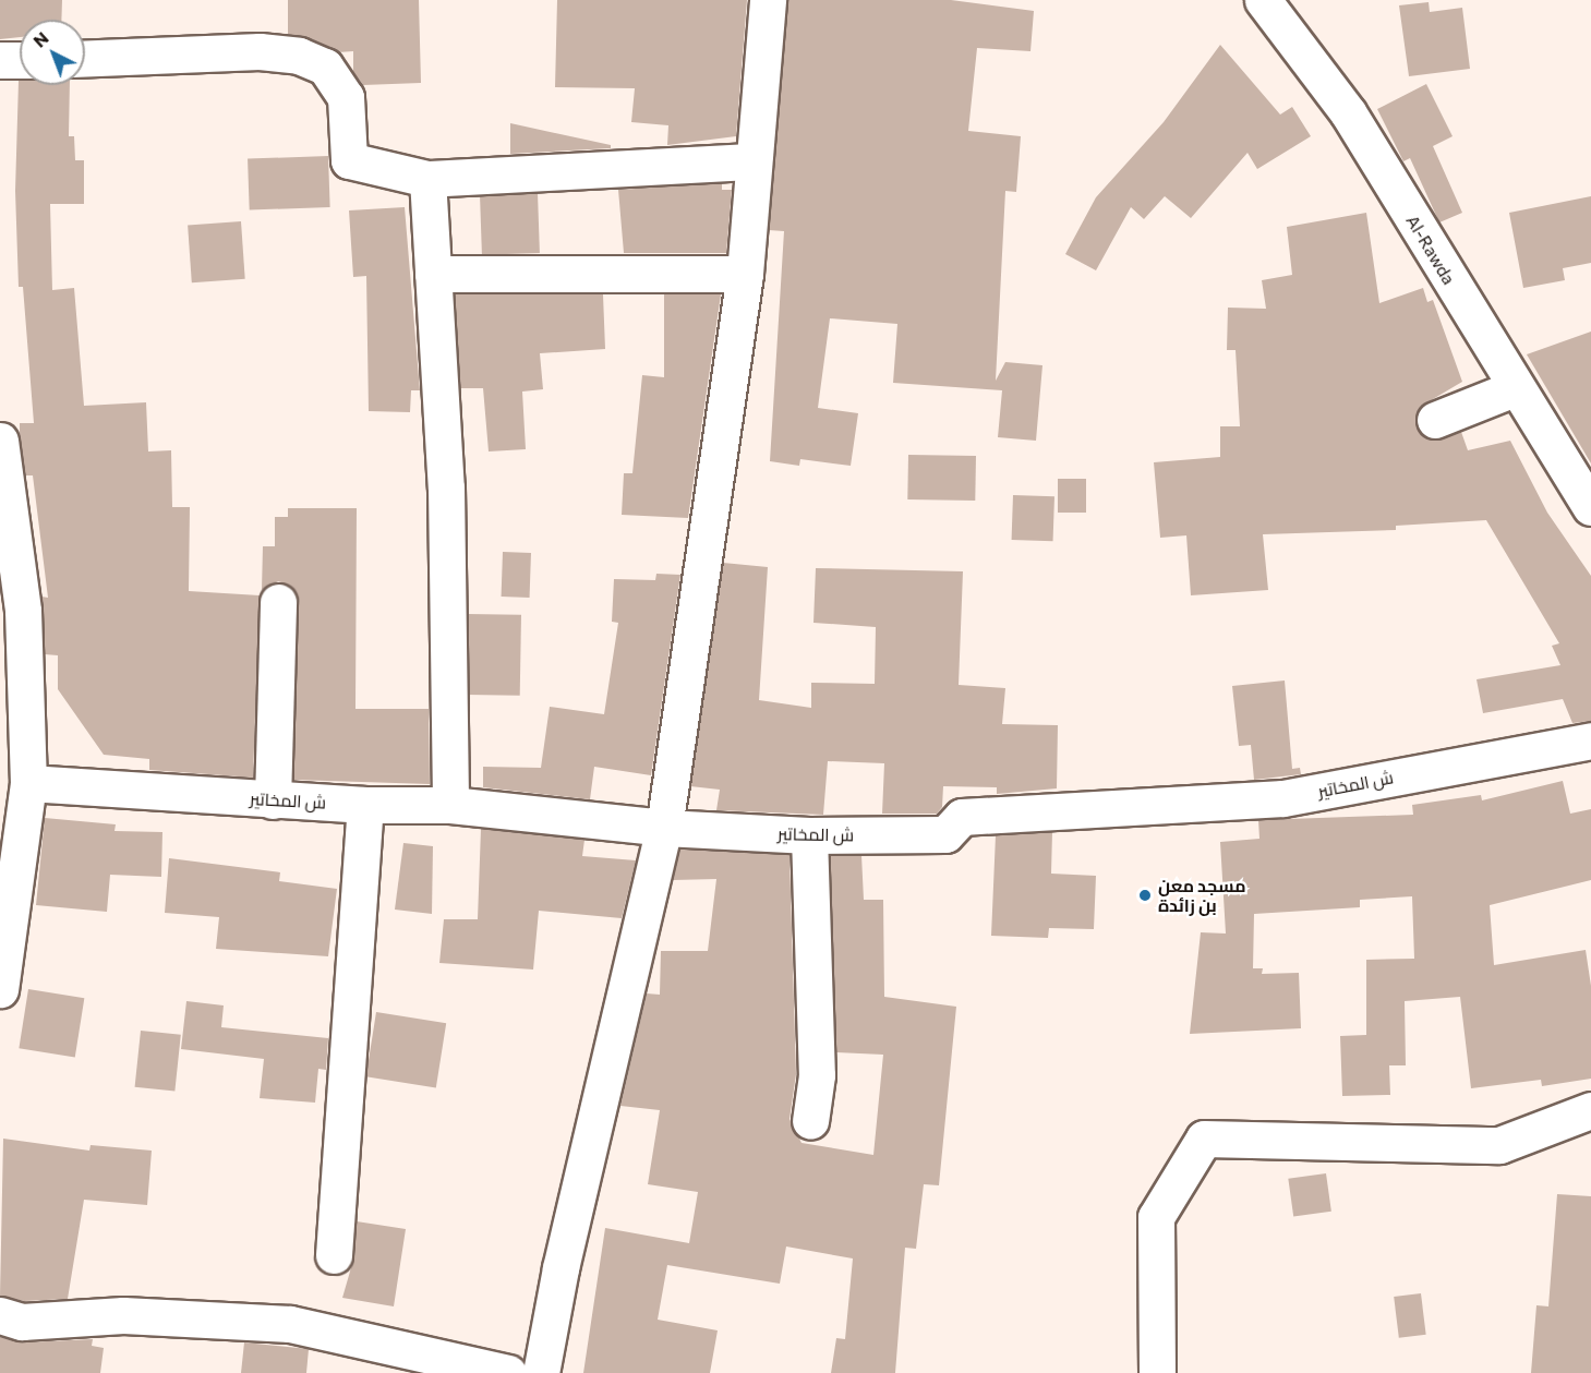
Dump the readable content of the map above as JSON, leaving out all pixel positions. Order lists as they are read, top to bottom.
{
  "streets": {
    "street": ["Al-Rawda", "ش المخاتير"]
  },
  "places": ["مسجد معن بن زائدة"],
  "north": "top left"
}
